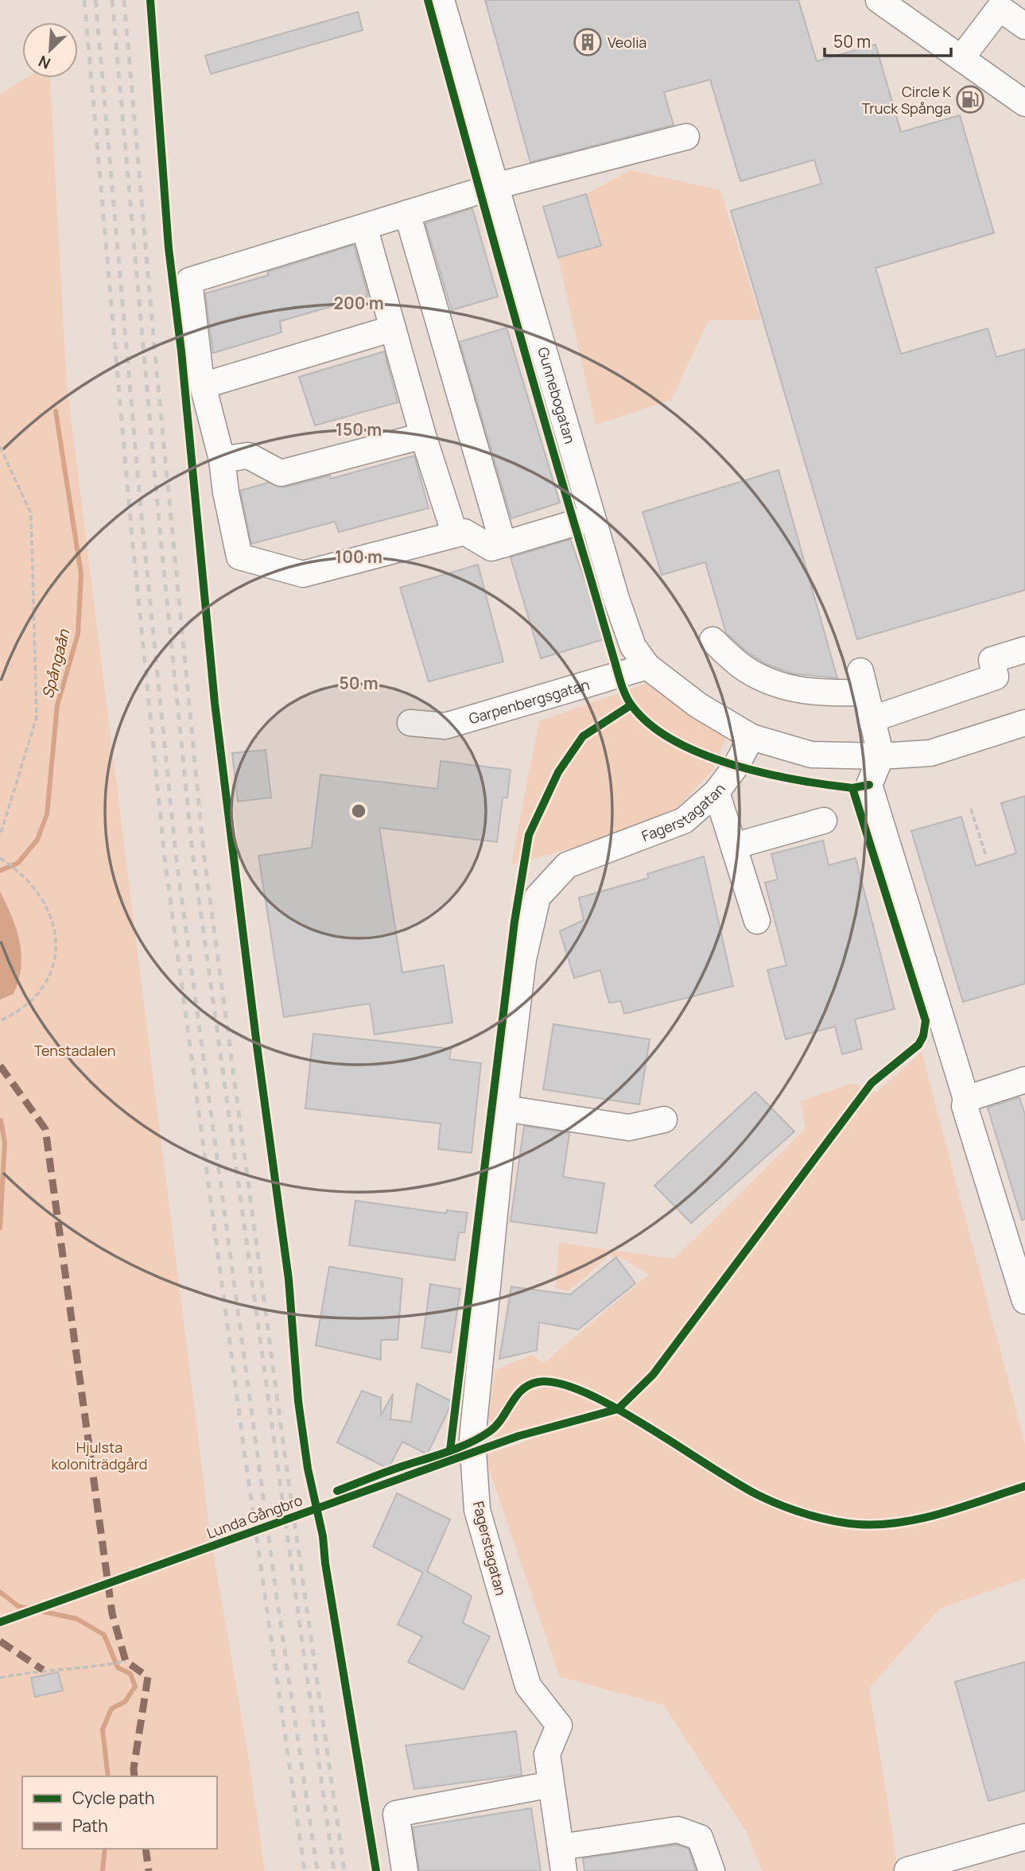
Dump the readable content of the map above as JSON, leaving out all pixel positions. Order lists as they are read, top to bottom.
{
  "streets": {
    "street": ["Gunnebogatan", "Garpenbergsgatan", "Fagerstagatan"],
    "cycle path": ["Lunda Gångbro"]
  },
  "crossings": [
    ["Gunnebogatan", "Garpenbergsgatan"],
    ["Gunnebogatan", "Fagerstagatan"]
  ],
  "water": ["Spångaån"],
  "parks": ["Tenstadalen", "Hjulsta koloniträdgård"],
  "places": {
    "building": ["Veolia"],
    "fuel station": ["Circle K Truck Spånga"]
  },
  "legend": ["Cycle path", "Path"],
  "scale_bar": "50 m",
  "north": "bottom left",
  "rings": [
    "200 m",
    "150 m",
    "100 m",
    "50 m"
  ]
}
